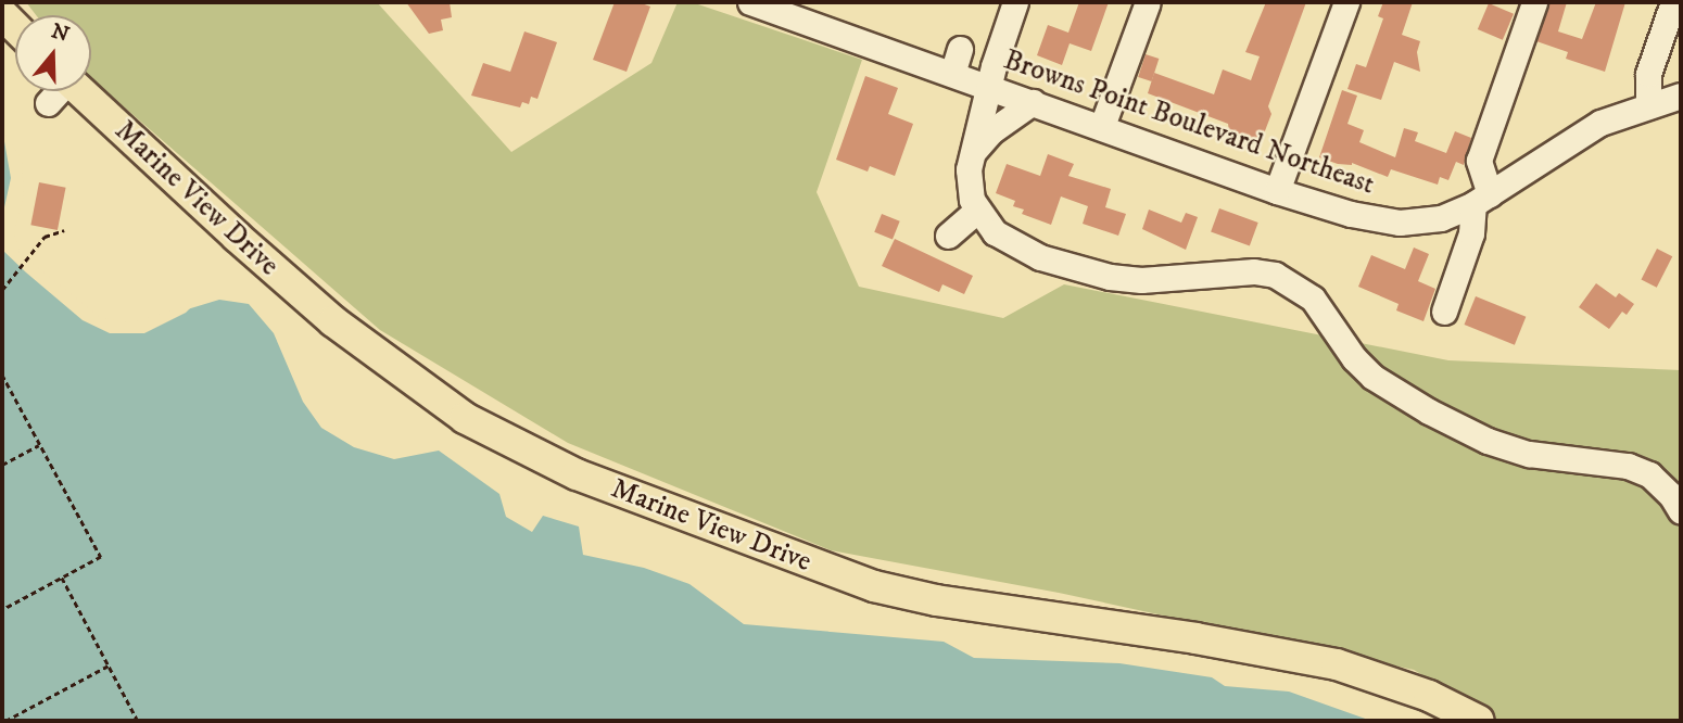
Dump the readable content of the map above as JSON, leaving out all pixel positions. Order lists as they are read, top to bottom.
{
  "streets": {
    "main road": ["Marine View Drive"],
    "street": ["Browns Point Boulevard Northeast"]
  },
  "north": "top"
}
